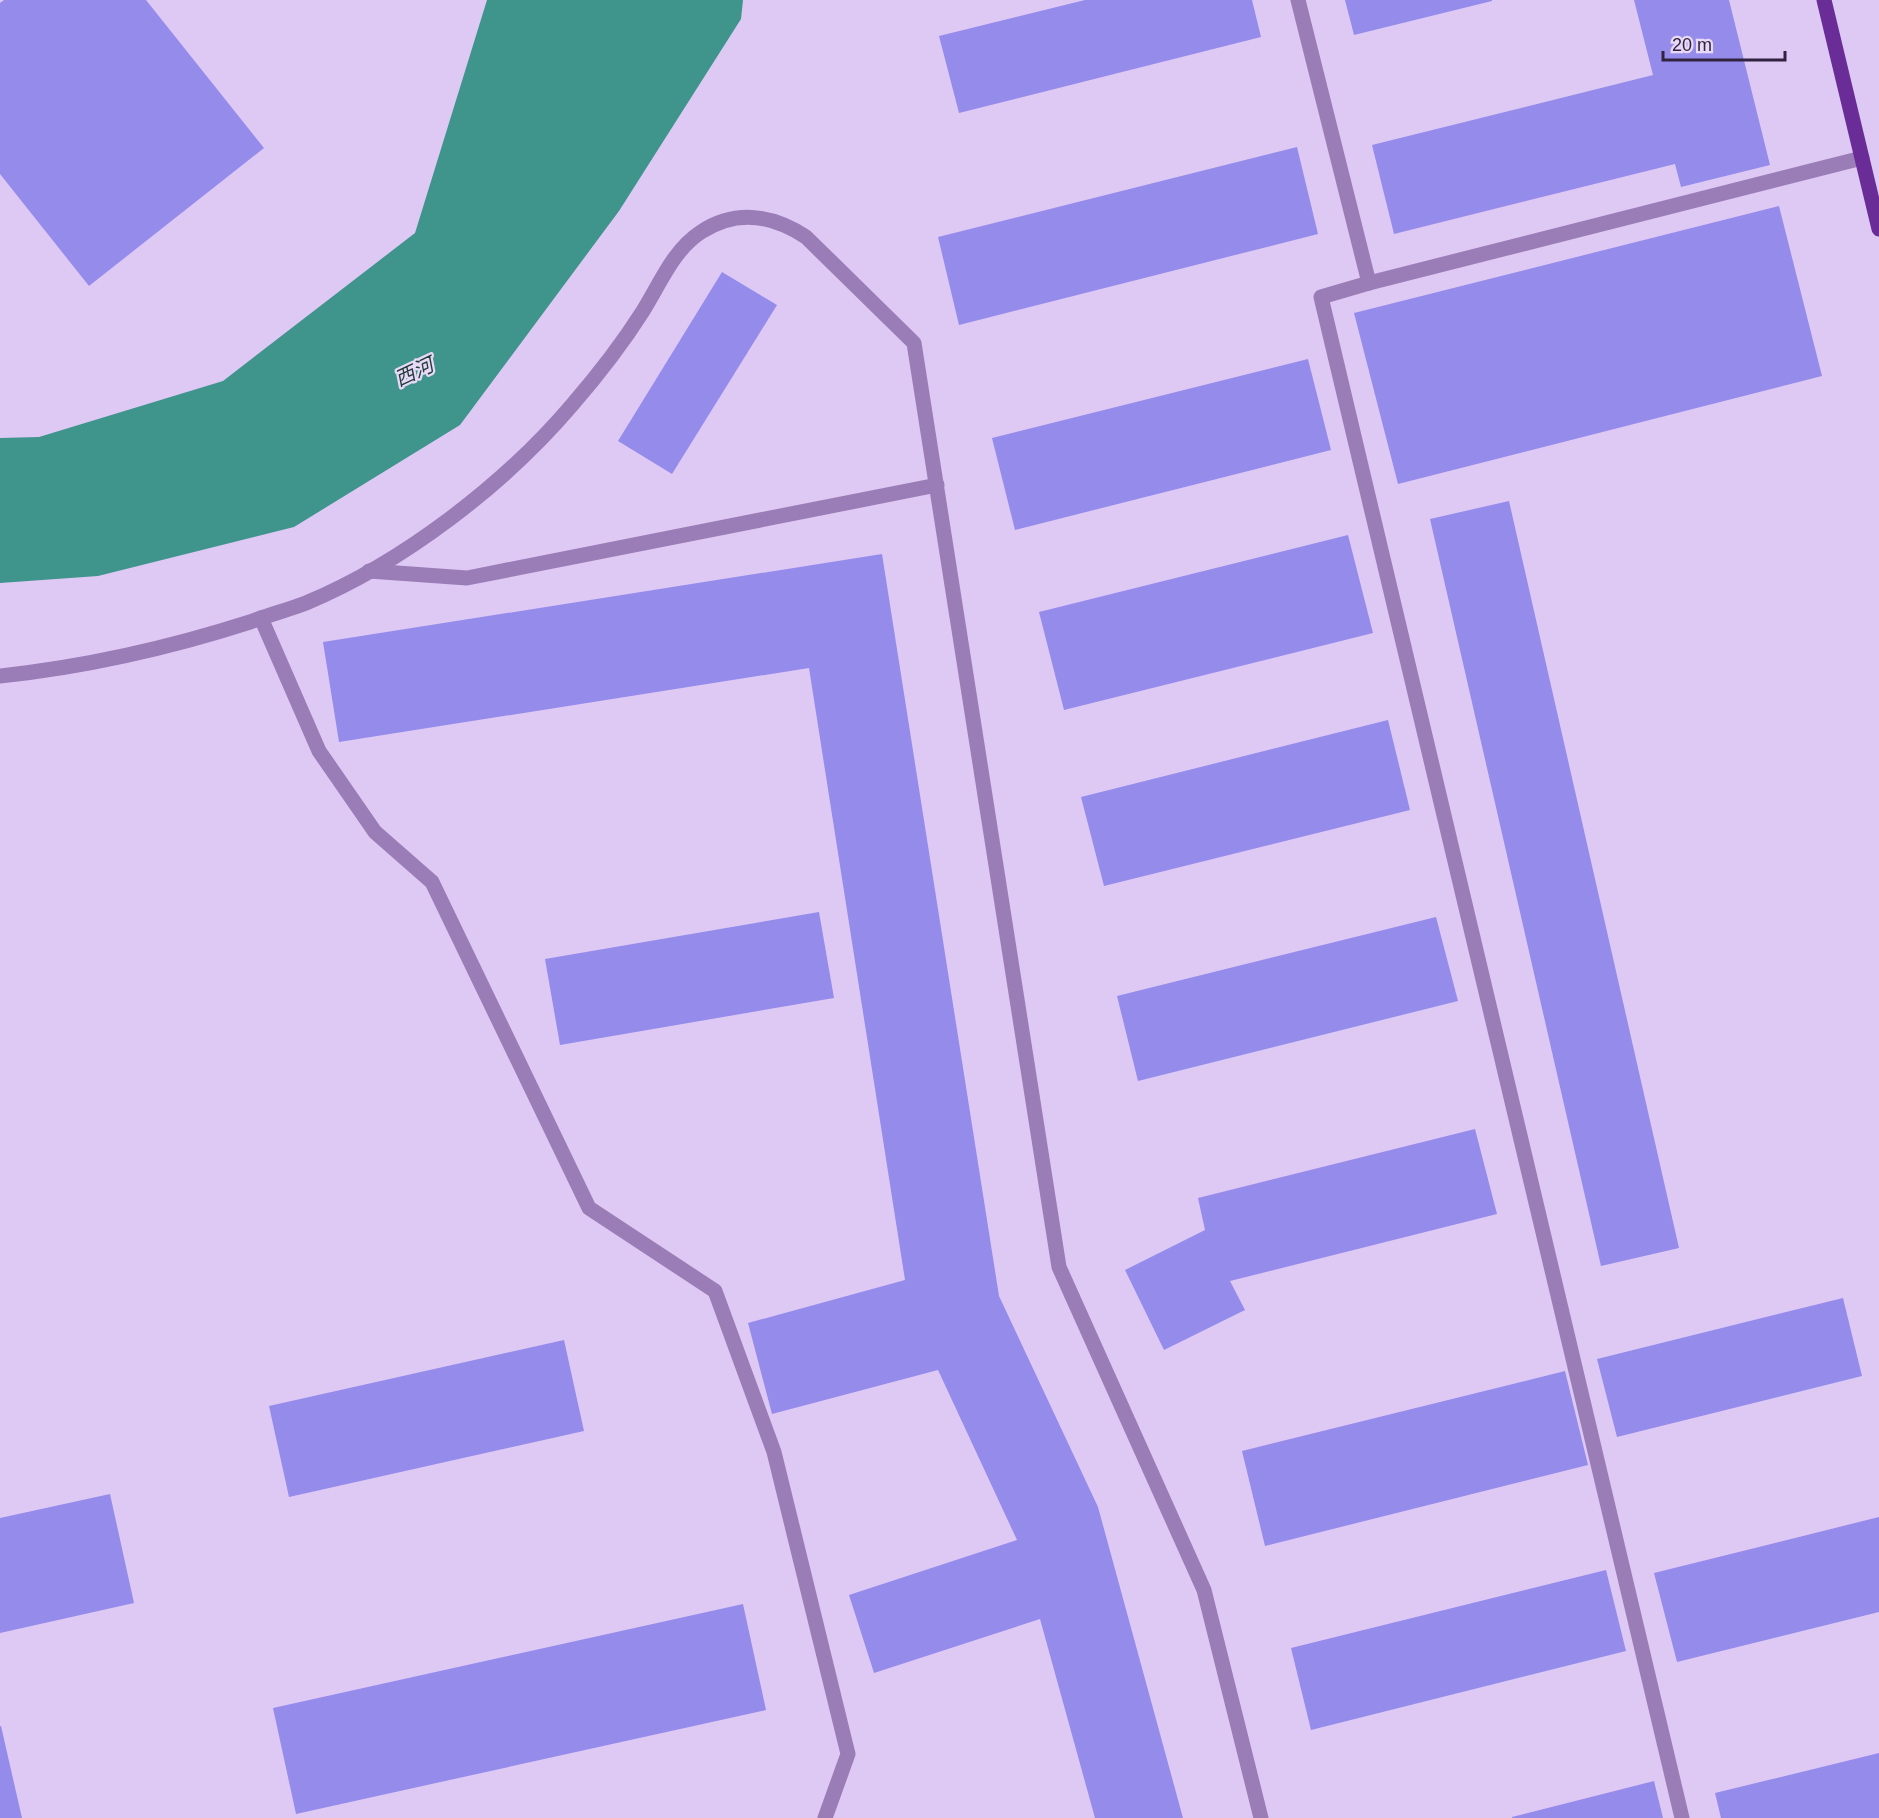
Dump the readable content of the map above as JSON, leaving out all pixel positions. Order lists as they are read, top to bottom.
{
  "water": ["西河"],
  "scale_bar": "20 m"
}
